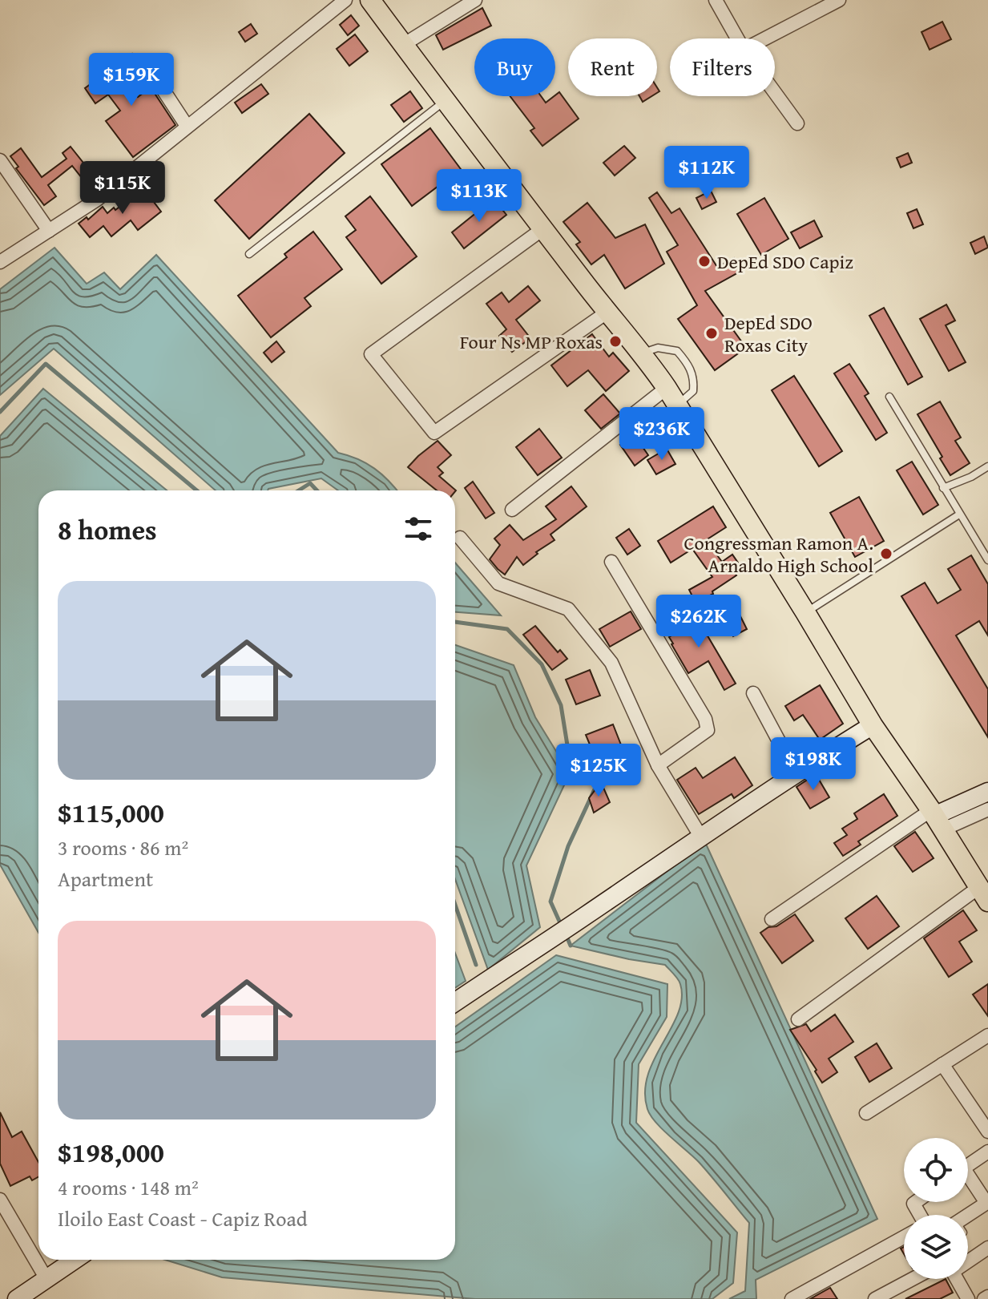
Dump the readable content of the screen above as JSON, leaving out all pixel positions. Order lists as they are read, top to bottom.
{
  "places": [
    "DepEd SDO Capiz",
    "DepEd SDO Roxas City",
    "Four Ns MP Roxas",
    "Congressman Ramon A. Arnaldo High School"
  ],
  "page": {
    "chip": ["Buy", "Rent", "Filters"],
    "price": [
      "$159K",
      "$112K",
      "$115K",
      "$113K",
      "$236K",
      "$262K",
      "$198K",
      "$125K"
    ],
    "heading": "8 homes",
    "list": [
      {
        "name": "$115,000",
        "note": "3 rooms · 86 m² · Apartment"
      },
      {
        "name": "$198,000",
        "note": "4 rooms · 148 m² · Iloilo East Coast - Capiz Road"
      }
    ]
  }
}
